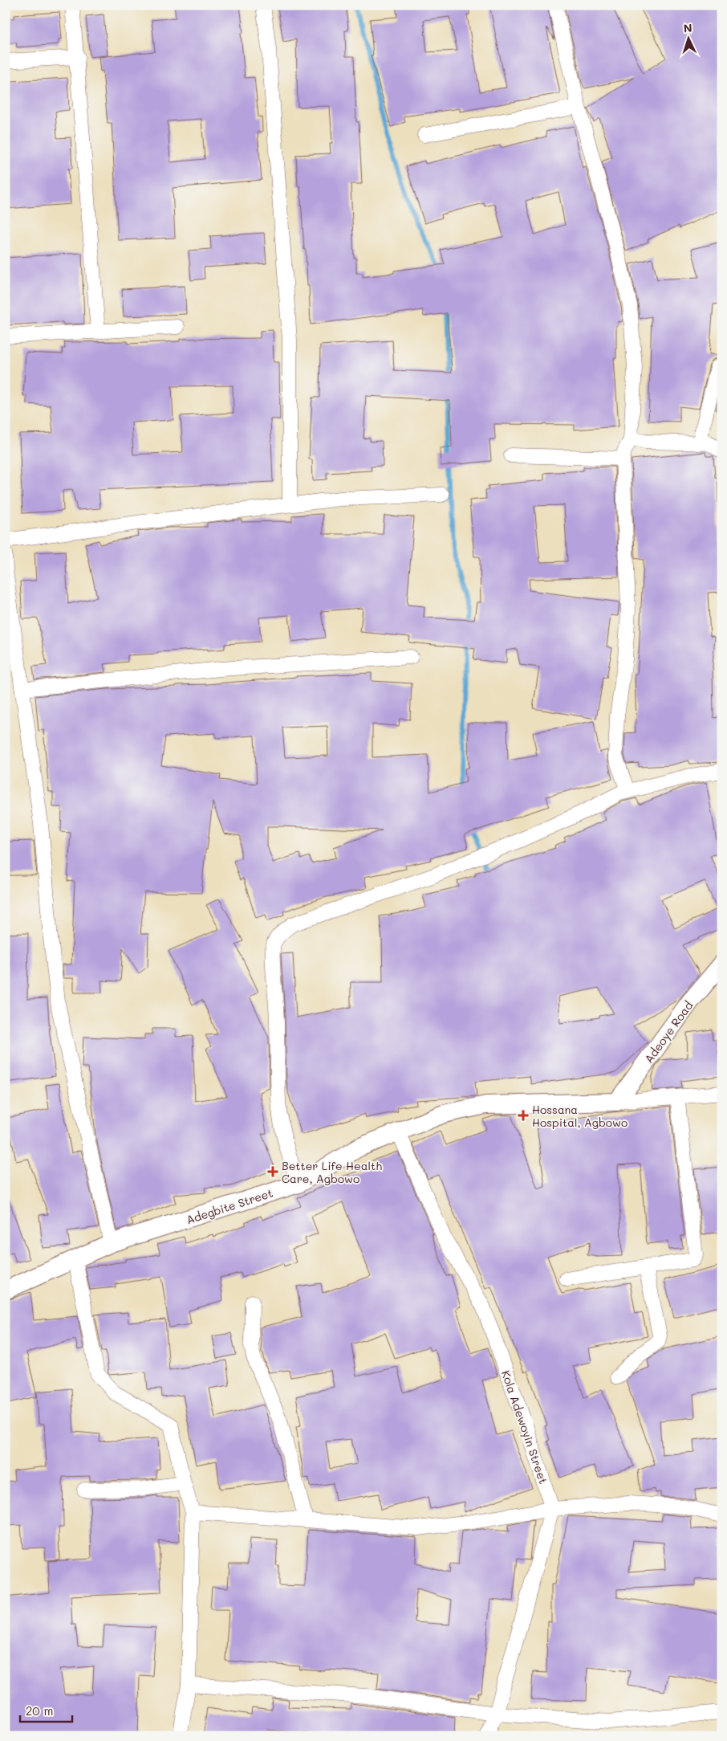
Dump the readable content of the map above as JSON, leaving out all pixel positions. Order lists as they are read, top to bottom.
{
  "streets": {
    "street": ["Adeoye Road", "Adegbite Street", "Kola Adewoyin Street"]
  },
  "crossings": [
    ["Adeoye Road", "Adegbite Street"],
    ["Adegbite Street", "Kola Adewoyin Street"]
  ],
  "places": {
    "health": ["Hossana Hospital, Agbowo", "Better Life Health Care, Agbowo"]
  },
  "scale_bar": "20 m",
  "north": "top"
}
